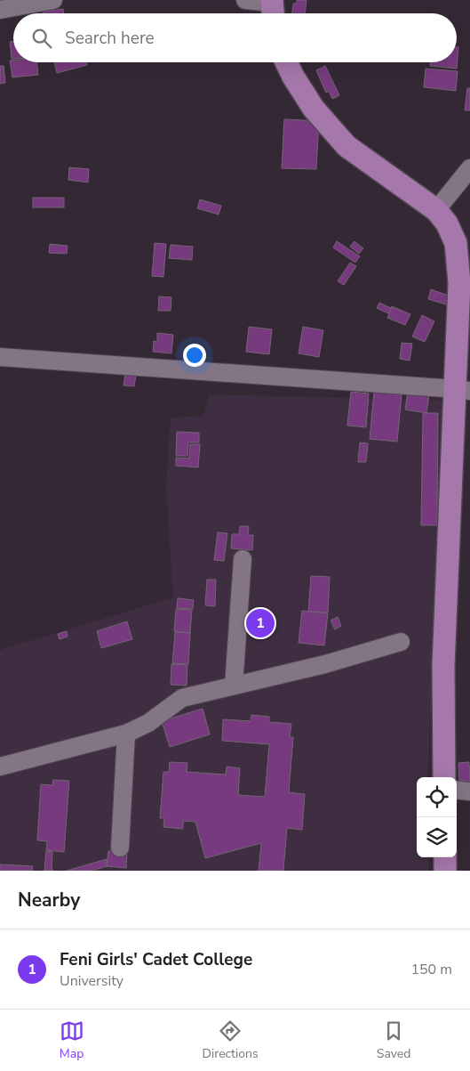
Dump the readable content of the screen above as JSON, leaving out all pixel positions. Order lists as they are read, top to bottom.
{
  "page": {
    "search": "Search here",
    "pins": "1",
    "heading": "Nearby",
    "list": [
      {
        "mark": "1",
        "name": "Feni Girls' Cadet College",
        "note": "University",
        "value": "150 m"
      }
    ],
    "nav": ["Map", "Directions", "Saved"]
  }
}
